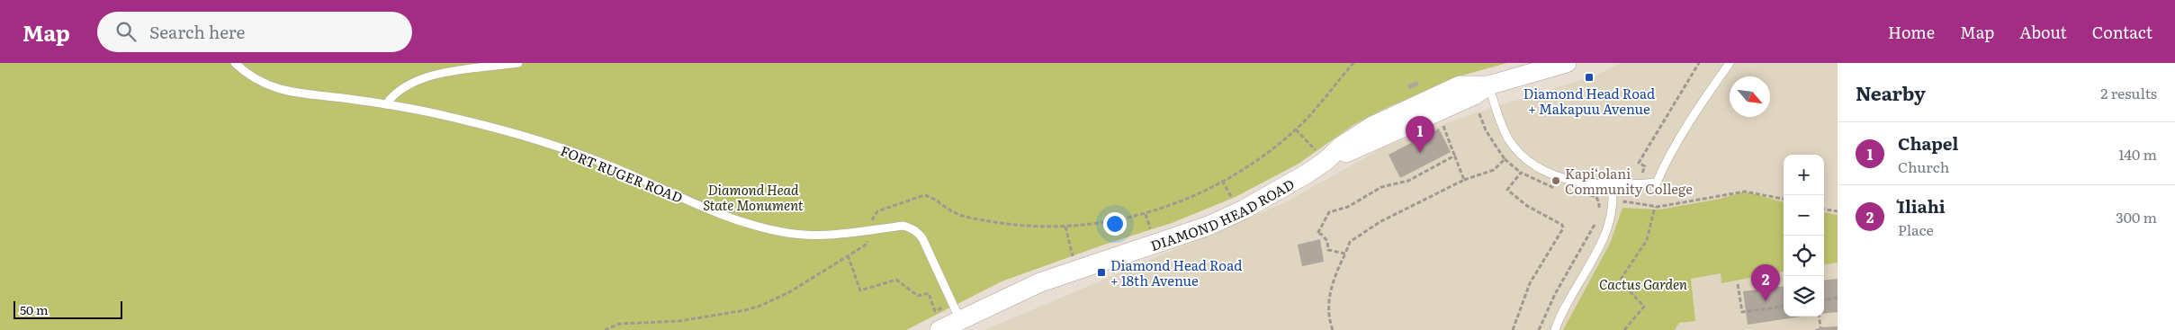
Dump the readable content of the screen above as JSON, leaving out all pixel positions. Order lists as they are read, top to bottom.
{
  "streets": {
    "street": ["DIAMOND HEAD ROAD"],
    "lane": ["FORT RUGER ROAD"]
  },
  "crossings": [
    ["FORT RUGER ROAD", "DIAMOND HEAD ROAD"]
  ],
  "parks": ["Diamond Head State Monument", "Cactus Garden"],
  "places": {
    "transit": ["Diamond Head Road + Makapuu Avenue", "Diamond Head Road + 18th Avenue"],
    "other": ["Kapi‘olani Community College"]
  },
  "scale_bar": "50 m",
  "north": "bottom right",
  "page": {
    "header": "Map",
    "search": "Search here",
    "nav": [
      "Home",
      "Map",
      "About",
      "Contact"
    ],
    "heading": ["Nearby", "2 results"],
    "pins": ["1", "2"],
    "list": [
      {
        "mark": "1",
        "name": "Chapel",
        "note": "Church",
        "value": "140 m"
      },
      {
        "mark": "2",
        "name": "ʻIliahi",
        "note": "Place",
        "value": "300 m"
      }
    ],
    "map_buttons": ["+", "−"],
    "scale": "50 m"
  }
}
